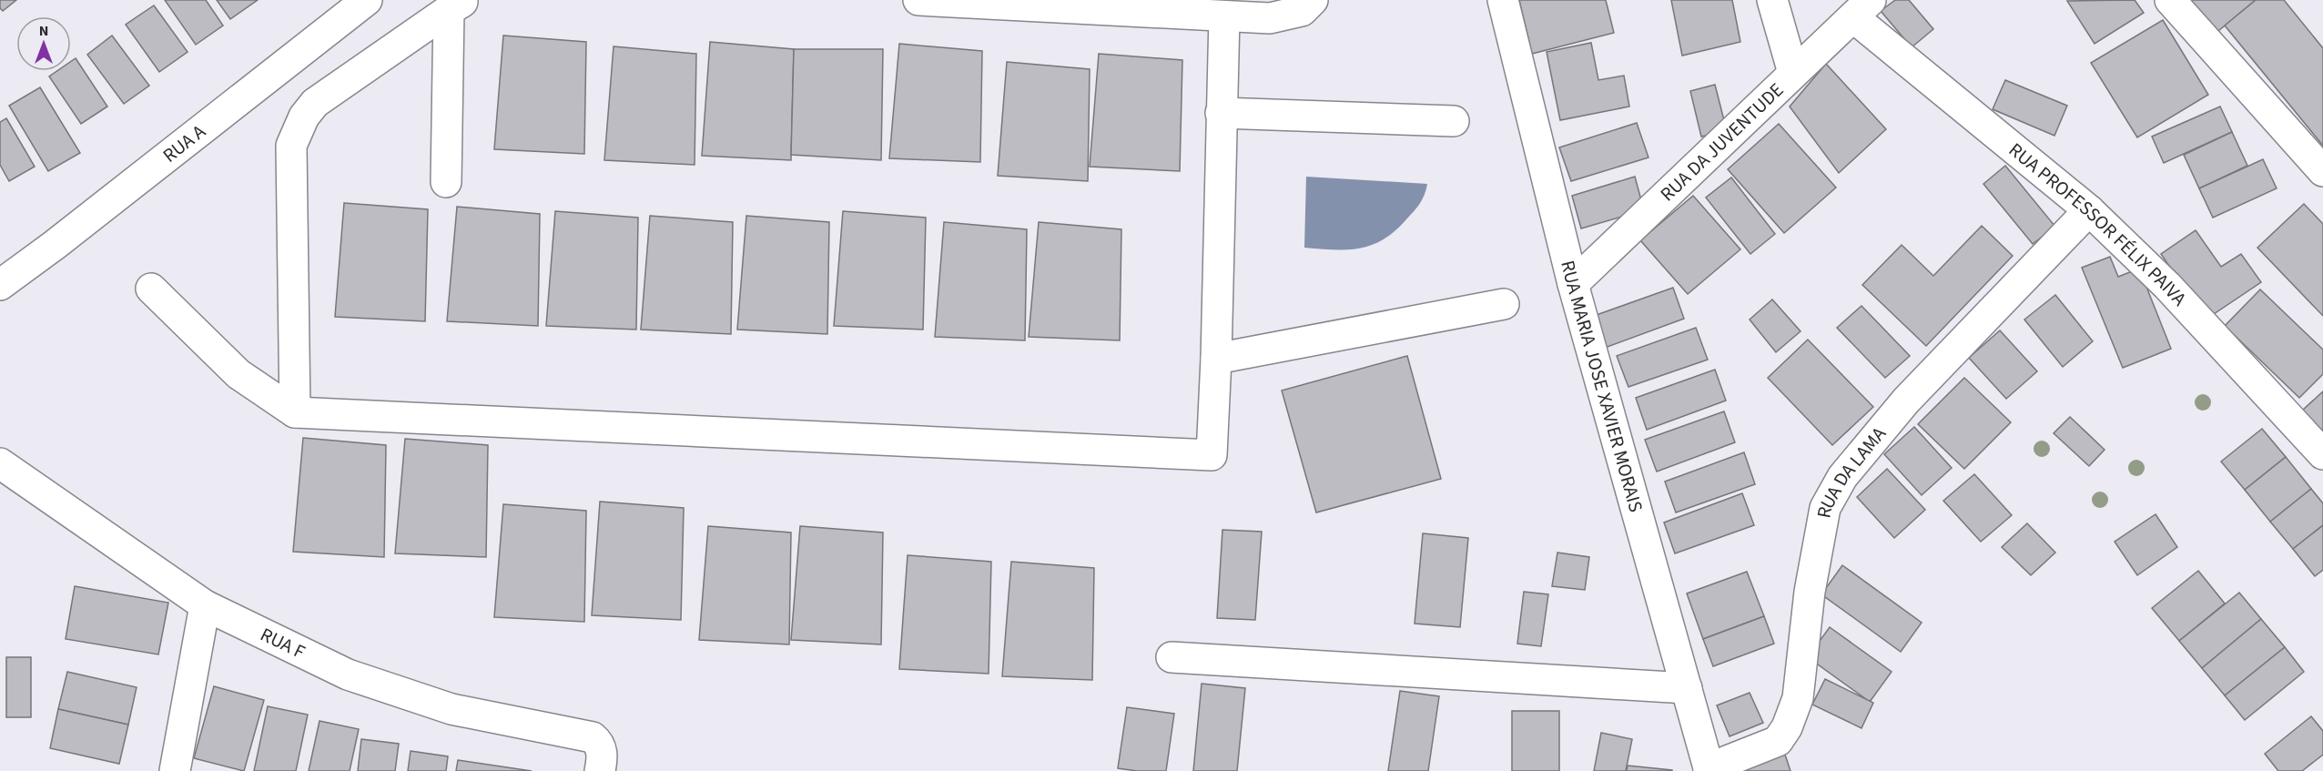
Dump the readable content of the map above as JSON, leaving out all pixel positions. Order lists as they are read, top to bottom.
{
  "streets": {
    "street": [
      "RUA DA JUVENTUDE",
      "RUA A",
      "RUA PROFESSOR FÉLIX PAIVA",
      "RUA MARIA JOSE XAVIER MORAIS",
      "RUA DA LAMA",
      "RUA F"
    ]
  },
  "crossings": [
    ["RUA DA JUVENTUDE", "RUA PROFESSOR FÉLIX PAIVA"],
    ["RUA DA JUVENTUDE", "RUA MARIA JOSE XAVIER MORAIS"],
    ["RUA PROFESSOR FÉLIX PAIVA", "RUA DA LAMA"],
    ["RUA MARIA JOSE XAVIER MORAIS", "RUA DA LAMA"]
  ],
  "north": "top"
}
